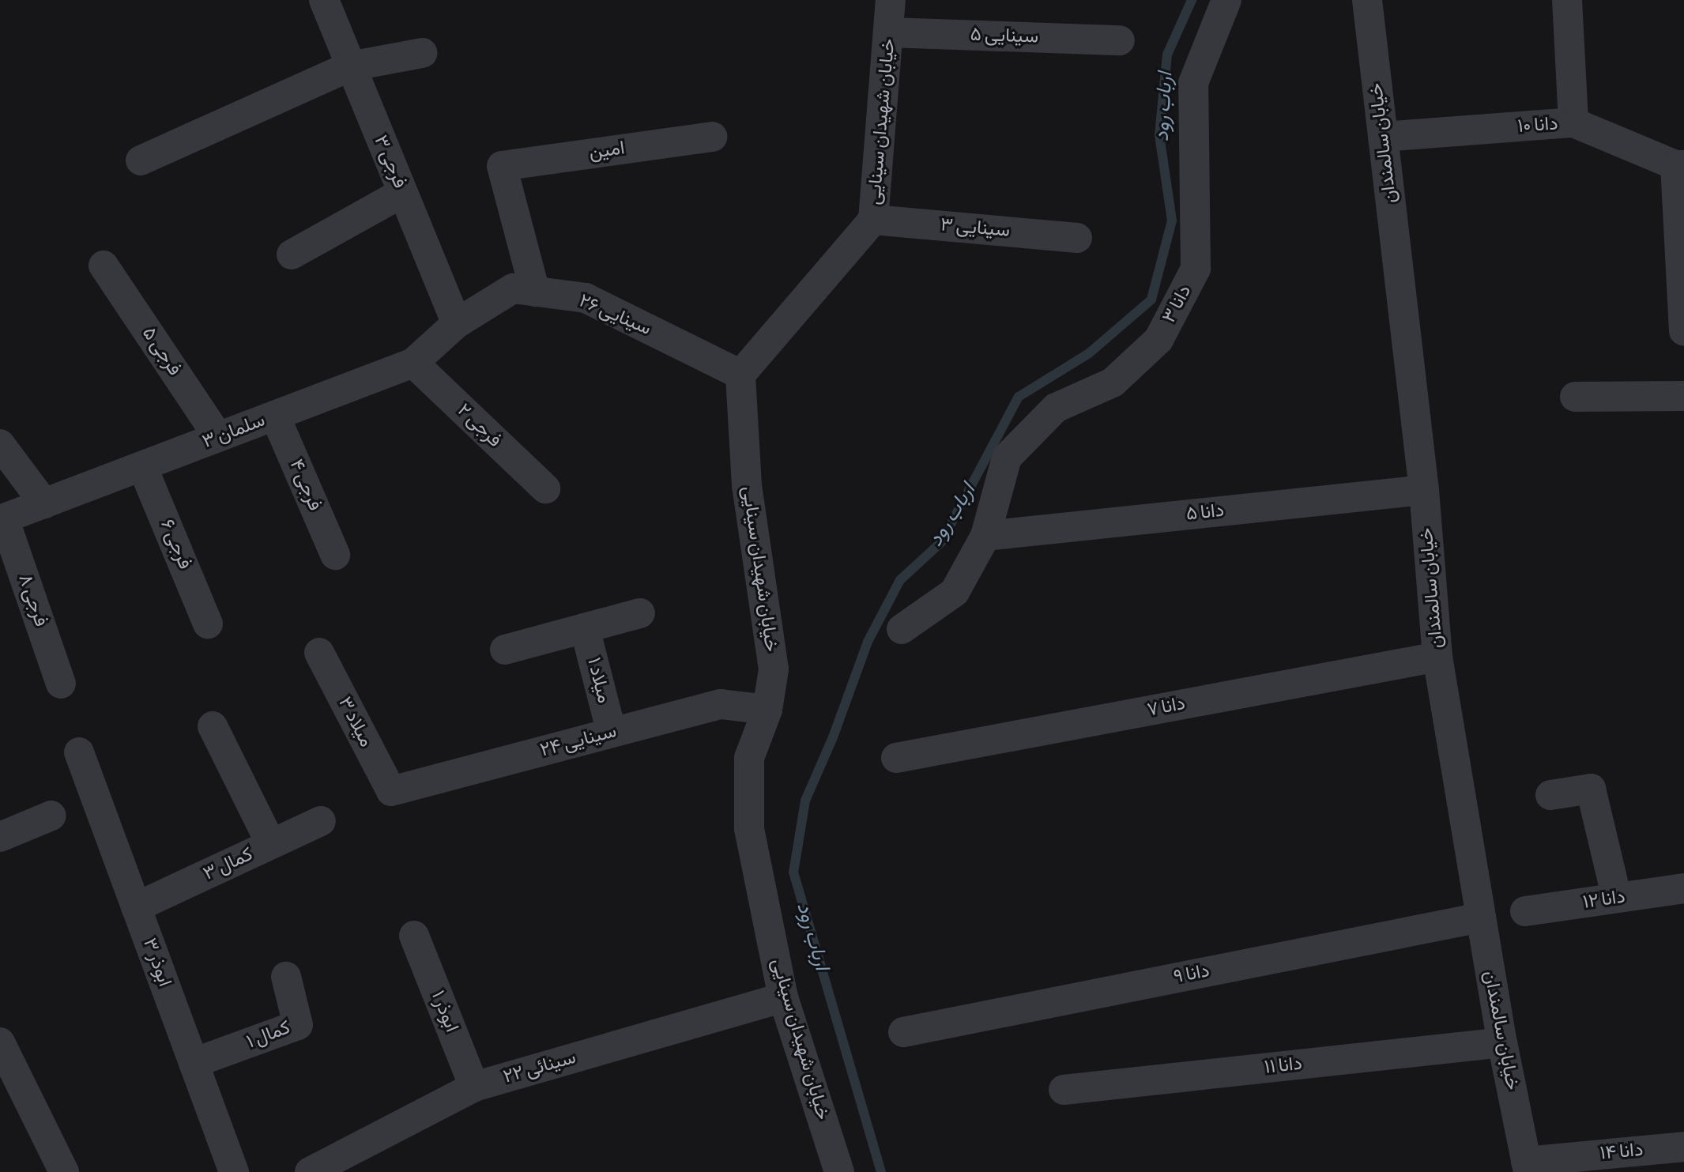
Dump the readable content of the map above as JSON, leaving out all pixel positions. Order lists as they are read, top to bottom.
{
  "streets": {
    "street": [
      "سینایی ۵",
      "خیابان شهیدان سینایی",
      "دانا ۱۰",
      "خیابان سالمندان",
      "امین",
      "فرجی ۳",
      "سینایی ۳",
      "دانا ۳",
      "سینایی ۲۶",
      "فرجی ۵",
      "فرجی ۲",
      "سلمان ۳",
      "فرجی ۴",
      "دانا ۵",
      "فرجی ۶",
      "فرجی ۸",
      "میلاد ۱",
      "دانا ۷",
      "میلاد ۳",
      "سینایی ۲۴",
      "کمال ۳",
      "دانا ۱۲",
      "ابوذر ۳",
      "دانا ۹",
      "ابوذر ۱",
      "کمال ۱",
      "دانا ۱۱",
      "سینائی ۲۲",
      "دانا ۱۴"
    ]
  },
  "crossings": [
    ["سینایی ۵", "خیابان شهیدان سینایی"],
    ["خیابان شهیدان سینایی", "سینایی ۳"],
    ["خیابان شهیدان سینایی", "سینایی ۲۶"],
    ["خیابان شهیدان سینایی", "سینایی ۲۴"],
    ["خیابان شهیدان سینایی", "سینائی ۲۲"],
    ["دانا ۱۰", "خیابان سالمندان"],
    ["خیابان سالمندان", "دانا ۵"],
    ["خیابان سالمندان", "دانا ۷"],
    ["خیابان سالمندان", "دانا ۹"],
    ["خیابان سالمندان", "دانا ۱۱"],
    ["خیابان سالمندان", "دانا ۱۴"],
    ["امین", "سینایی ۲۶"],
    ["فرجی ۳", "سینایی ۲۶"],
    ["فرجی ۳", "سلمان ۳"],
    ["دانا ۳", "دانا ۵"],
    ["سینایی ۲۶", "سلمان ۳"],
    ["فرجی ۵", "سلمان ۳"],
    ["فرجی ۲", "سلمان ۳"],
    ["سلمان ۳", "فرجی ۴"],
    ["سلمان ۳", "فرجی ۶"],
    ["سلمان ۳", "فرجی ۸"],
    ["میلاد ۱", "سینایی ۲۴"],
    ["میلاد ۳", "سینایی ۲۴"],
    ["کمال ۳", "ابوذر ۳"],
    ["ابوذر ۳", "کمال ۱"],
    ["ابوذر ۱", "سینائی ۲۲"]
  ],
  "water": ["ارباب رود"]
}
